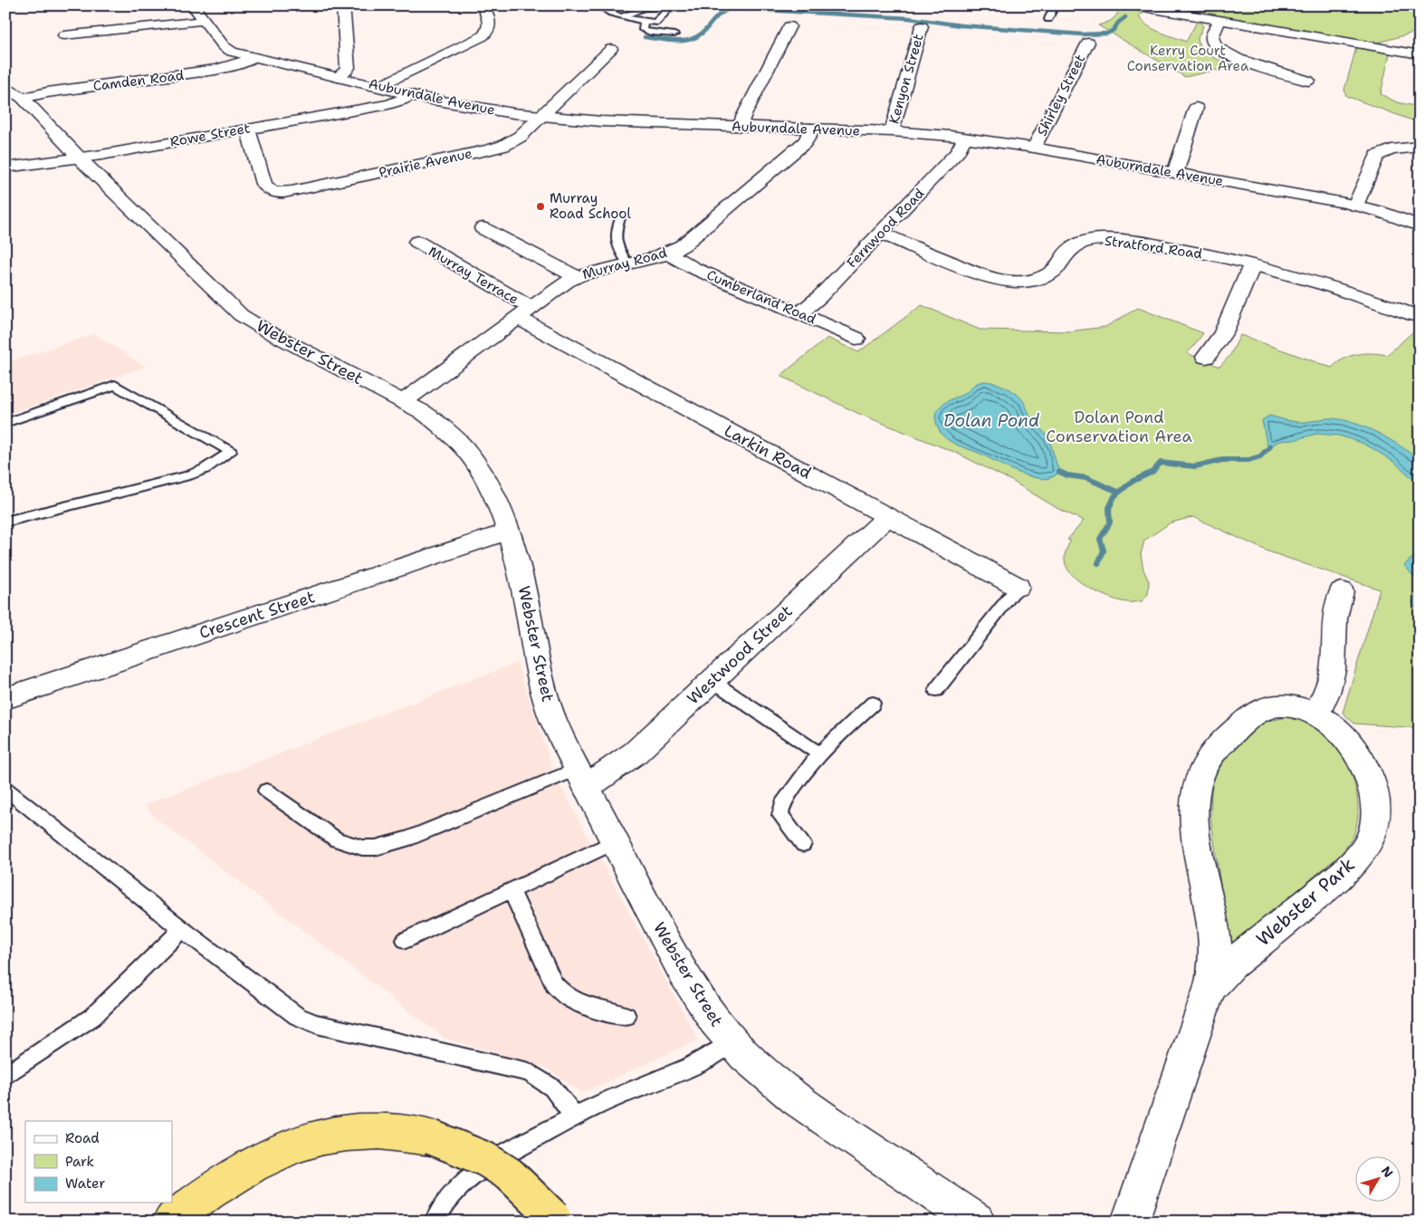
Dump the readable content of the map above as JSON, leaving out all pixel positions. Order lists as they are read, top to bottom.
{
  "streets": {
    "street": [
      "Kenyon Street",
      "Camden Road",
      "Shirley Street",
      "Auburndale Avenue",
      "Rowe Street",
      "Prairie Avenue",
      "Fernwood Road",
      "Stratford Road",
      "Murray Road",
      "Murray Terrace",
      "Cumberland Road",
      "Webster Street",
      "Larkin Road",
      "Crescent Street",
      "Westwood Street",
      "Webster Park"
    ]
  },
  "crossings": [
    ["Kenyon Street", "Auburndale Avenue"],
    ["Camden Road", "Auburndale Avenue"],
    ["Camden Road", "Webster Street"],
    ["Shirley Street", "Auburndale Avenue"],
    ["Auburndale Avenue", "Rowe Street"],
    ["Auburndale Avenue", "Prairie Avenue"],
    ["Auburndale Avenue", "Fernwood Road"],
    ["Auburndale Avenue", "Murray Road"],
    ["Rowe Street", "Prairie Avenue"],
    ["Rowe Street", "Webster Street"],
    ["Fernwood Road", "Stratford Road"],
    ["Fernwood Road", "Cumberland Road"],
    ["Murray Road", "Murray Terrace"],
    ["Murray Road", "Cumberland Road"],
    ["Murray Road", "Webster Street"],
    ["Murray Road", "Larkin Road"],
    ["Murray Terrace", "Larkin Road"],
    ["Webster Street", "Crescent Street"],
    ["Webster Street", "Westwood Street"],
    ["Larkin Road", "Westwood Street"]
  ],
  "water": ["Dolan Pond"],
  "parks": ["Kerry Court Conservation Area", "Dolan Pond Conservation Area"],
  "places": ["Murray Road School"],
  "legend": ["Road", "Park", "Water"],
  "north": "top right"
}
